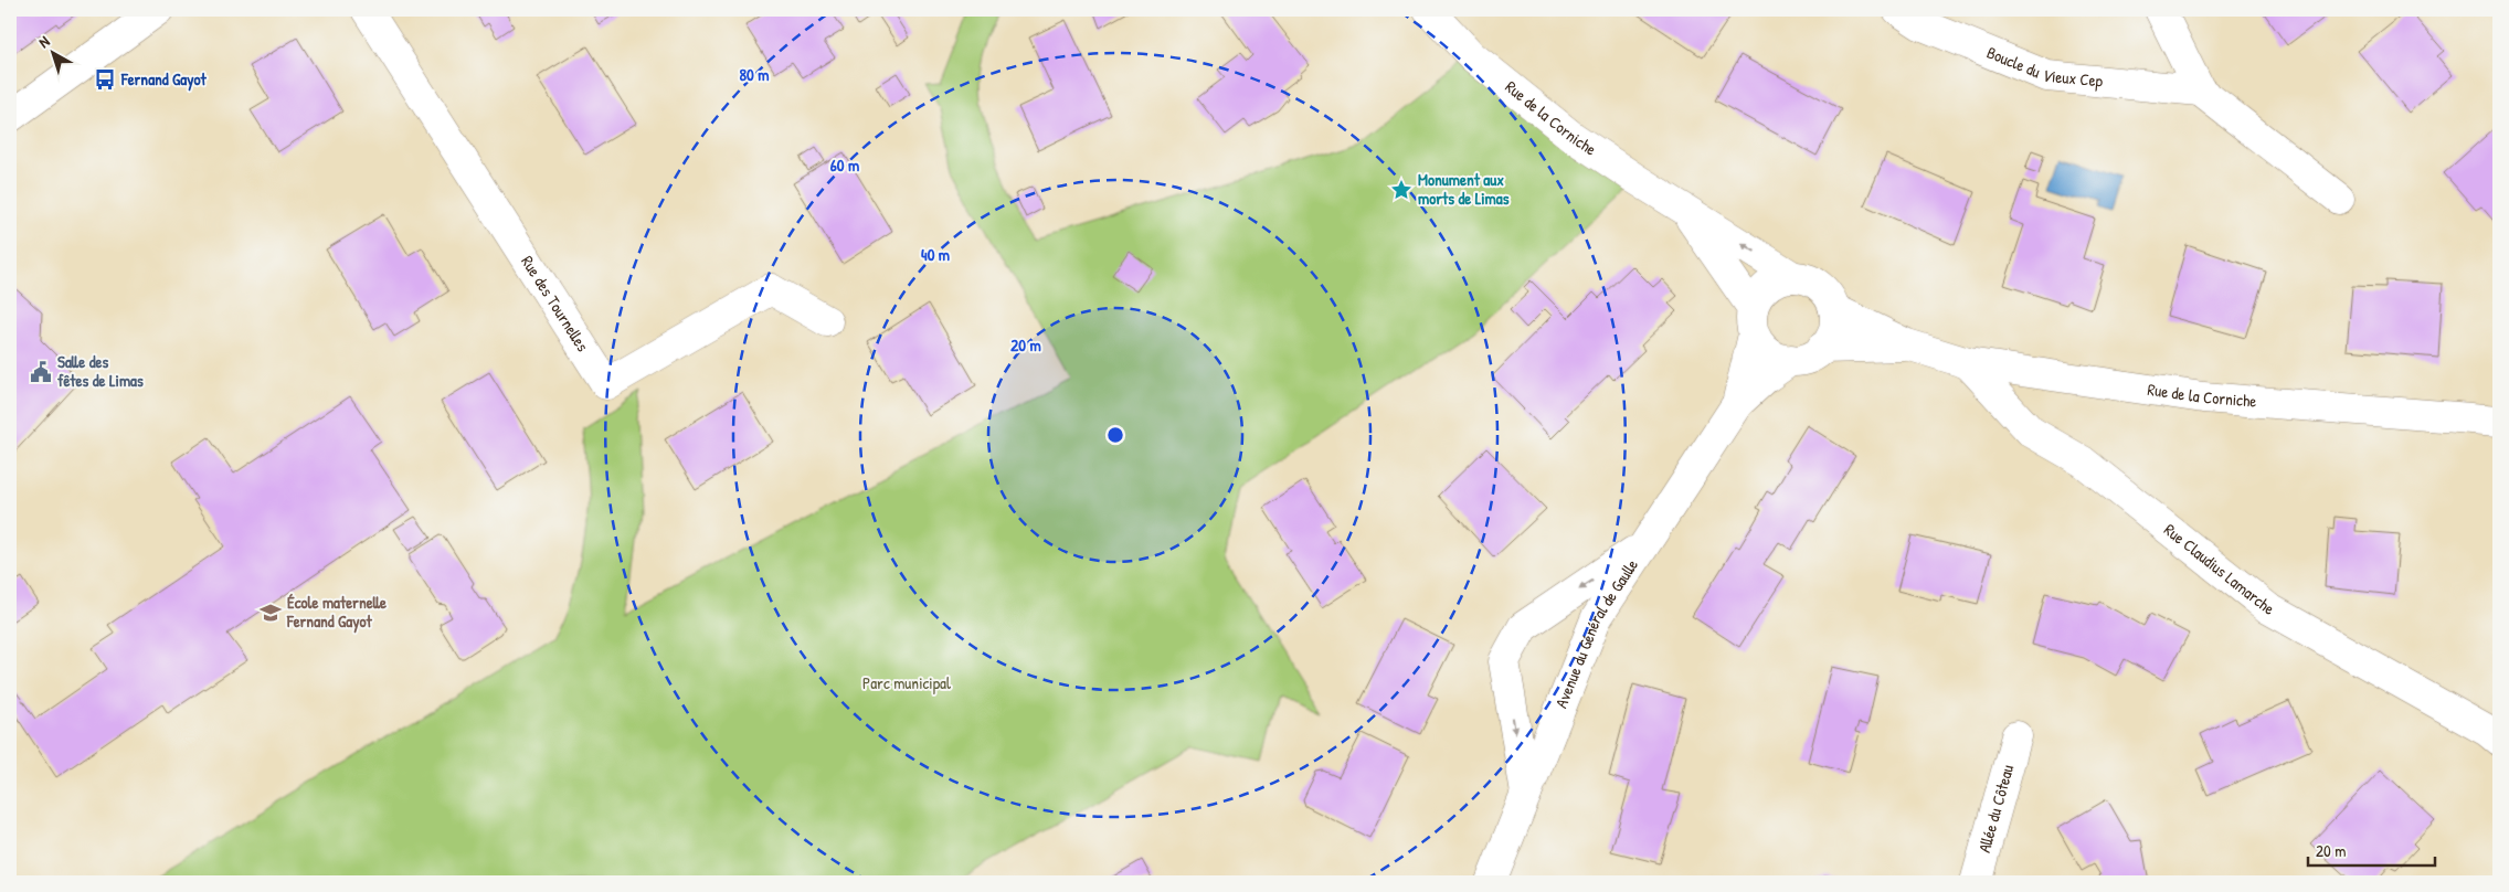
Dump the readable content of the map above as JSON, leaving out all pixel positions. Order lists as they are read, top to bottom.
{
  "streets": {
    "street": [
      "Boucle du Vieux Cep",
      "Rue de la Corniche",
      "Rue des Tournelles",
      "Rue Claudius Lamarche",
      "Avenue du Général de Gaulle",
      "Allée du Côteau"
    ]
  },
  "crossings": [
    ["Rue de la Corniche", "Rue Claudius Lamarche"],
    ["Rue de la Corniche", "Avenue du Général de Gaulle"]
  ],
  "parks": ["Parc municipal"],
  "places": {
    "bus stop": ["Fernand Gayot"],
    "place": ["Monument aux morts de Limas"],
    "public building": ["Salle des fêtes de Limas"],
    "school or university": ["École maternelle Fernand Gayot"]
  },
  "scale_bar": "20 m",
  "north": "top left",
  "rings": [
    "80 m",
    "60 m",
    "40 m",
    "20 m"
  ]
}
